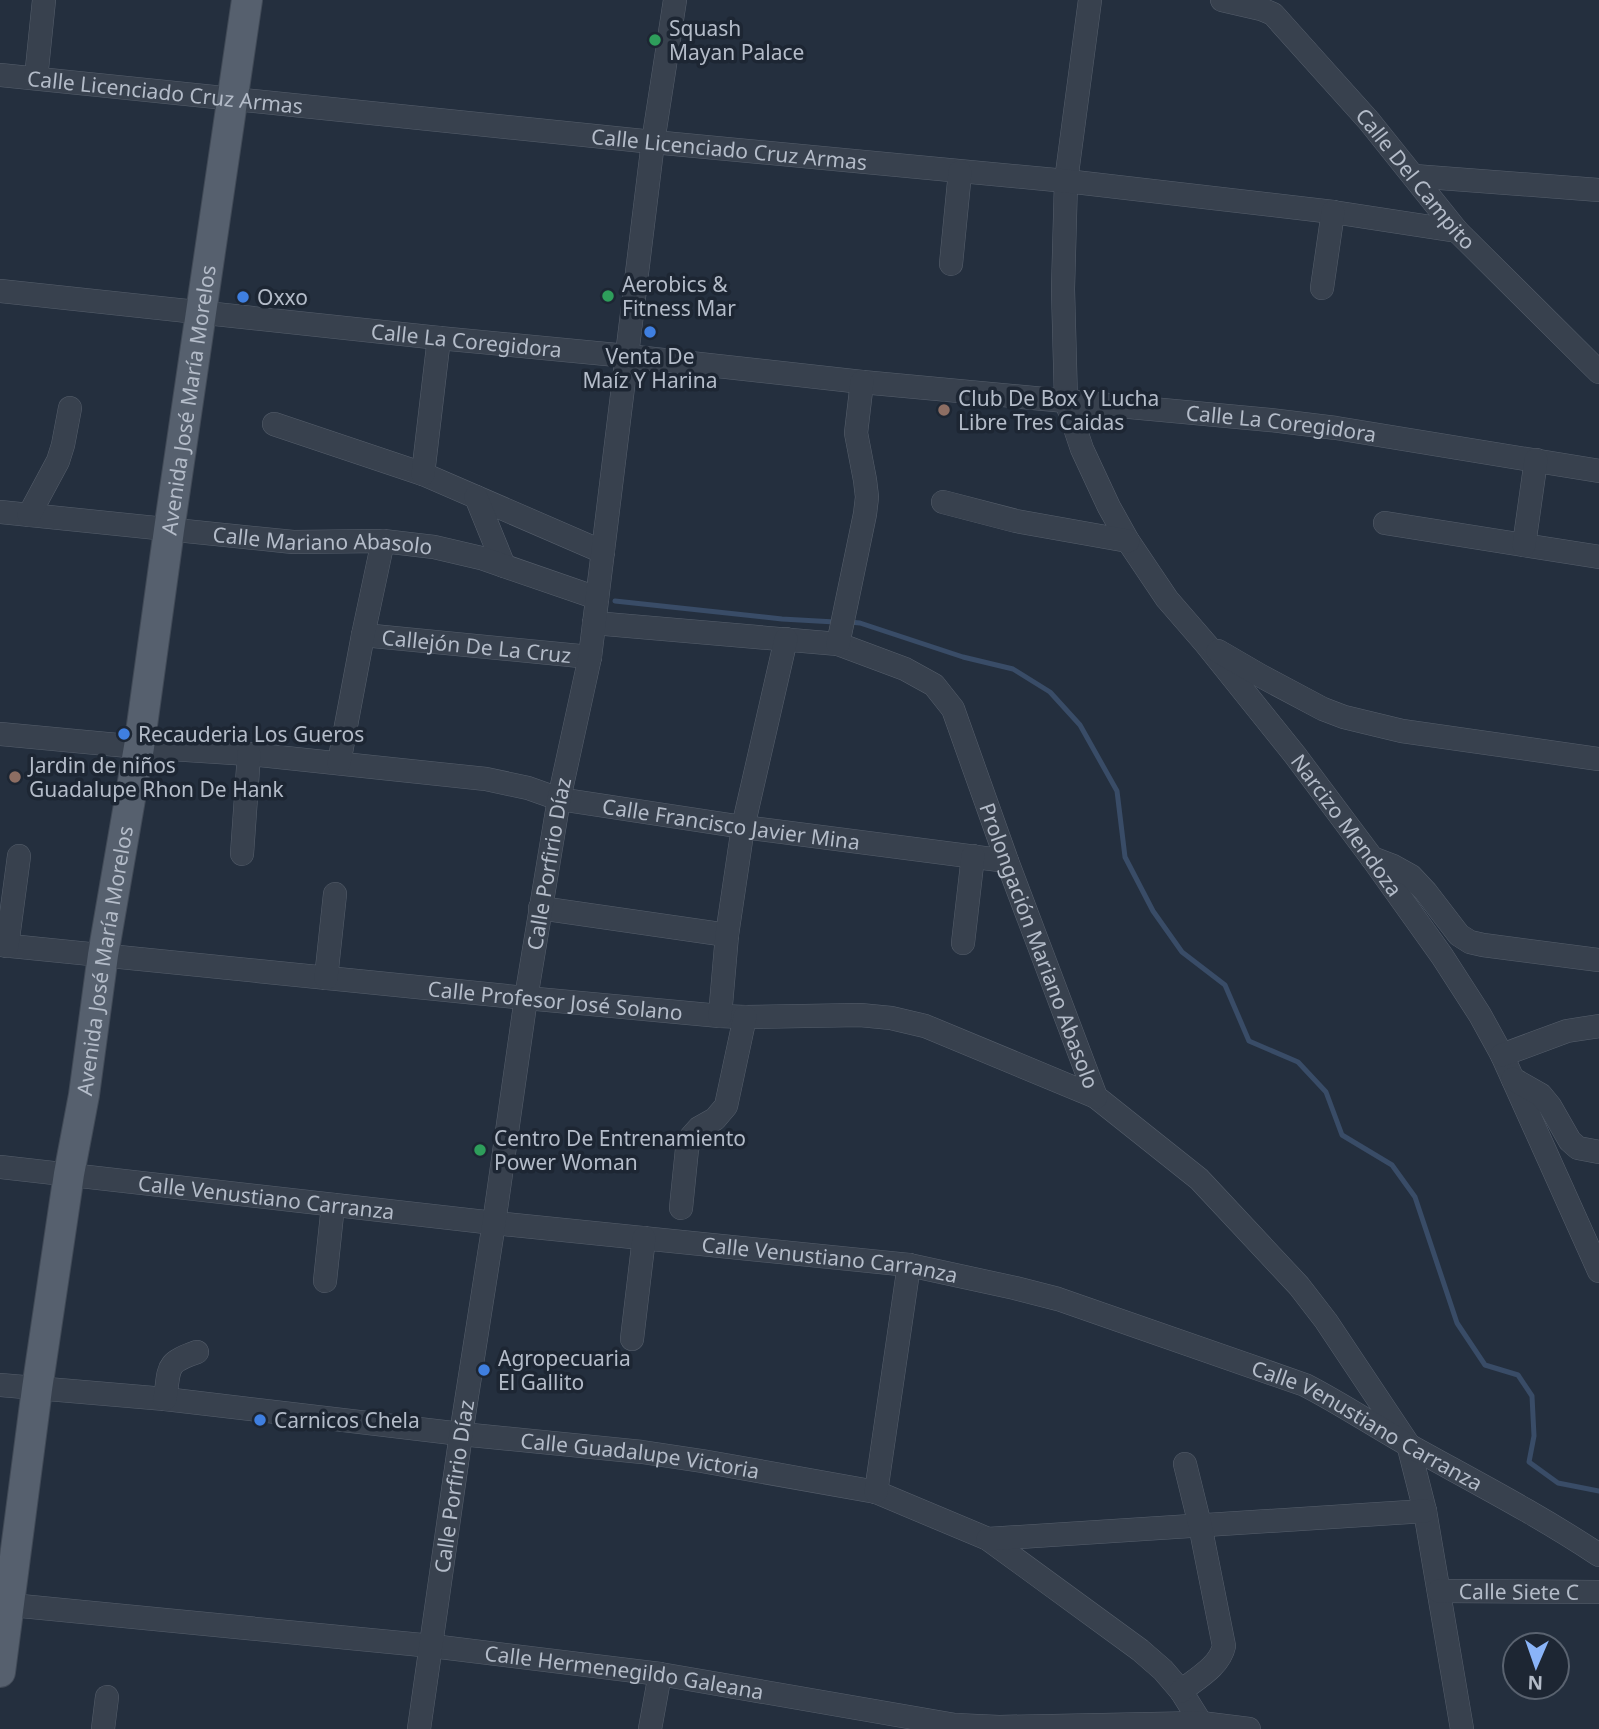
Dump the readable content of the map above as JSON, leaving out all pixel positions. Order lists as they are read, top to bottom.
{
  "streets": {
    "main road": ["Avenida José María Morelos"],
    "street": [
      "Calle Licenciado Cruz Armas",
      "Calle Del Campito",
      "Calle La Coregidora",
      "Calle Mariano Abasolo",
      "Callejón De La Cruz",
      "Calle Francisco Javier Mina",
      "Narcizo Mendoza",
      "Calle Porfirio Díaz",
      "Prolongación Mariano Abasolo",
      "Calle Profesor José Solano",
      "Calle Venustiano Carranza",
      "Calle Guadalupe Victoria",
      "Calle Siete C",
      "Calle Hermenegildo Galeana"
    ]
  },
  "crossings": [
    ["Calle Licenciado Cruz Armas", "Calle Del Campito"],
    ["Calle Licenciado Cruz Armas", "Avenida José María Morelos"],
    ["Calle Licenciado Cruz Armas", "Narcizo Mendoza"],
    ["Calle Licenciado Cruz Armas", "Calle Porfirio Díaz"],
    ["Calle La Coregidora", "Avenida José María Morelos"],
    ["Calle La Coregidora", "Narcizo Mendoza"],
    ["Calle La Coregidora", "Calle Porfirio Díaz"],
    ["Avenida José María Morelos", "Calle Mariano Abasolo"],
    ["Avenida José María Morelos", "Calle Francisco Javier Mina"],
    ["Avenida José María Morelos", "Calle Profesor José Solano"],
    ["Avenida José María Morelos", "Calle Venustiano Carranza"],
    ["Avenida José María Morelos", "Calle Guadalupe Victoria"],
    ["Avenida José María Morelos", "Calle Hermenegildo Galeana"],
    ["Calle Mariano Abasolo", "Calle Porfirio Díaz"],
    ["Callejón De La Cruz", "Calle Porfirio Díaz"],
    ["Calle Francisco Javier Mina", "Calle Porfirio Díaz"],
    ["Calle Francisco Javier Mina", "Prolongación Mariano Abasolo"],
    ["Calle Porfirio Díaz", "Prolongación Mariano Abasolo"],
    ["Calle Porfirio Díaz", "Calle Profesor José Solano"],
    ["Calle Porfirio Díaz", "Calle Venustiano Carranza"],
    ["Calle Porfirio Díaz", "Calle Guadalupe Victoria"],
    ["Calle Porfirio Díaz", "Calle Hermenegildo Galeana"],
    ["Prolongación Mariano Abasolo", "Calle Profesor José Solano"],
    ["Prolongación Mariano Abasolo", "Calle Venustiano Carranza"],
    ["Calle Guadalupe Victoria", "Calle Hermenegildo Galeana"]
  ],
  "places": [
    "Squash Mayan Palace",
    "Aerobics & Fitness Mar",
    "Oxxo",
    "Venta De Maíz Y Harina",
    "Club De Box Y Lucha Libre Tres Caidas",
    "Recauderia Los Gueros",
    "Jardin de niños Guadalupe Rhon De Hank",
    "Centro De Entrenamiento Power Woman",
    "Agropecuaria El Gallito",
    "Carnicos Chela"
  ],
  "north": "bottom"
}
